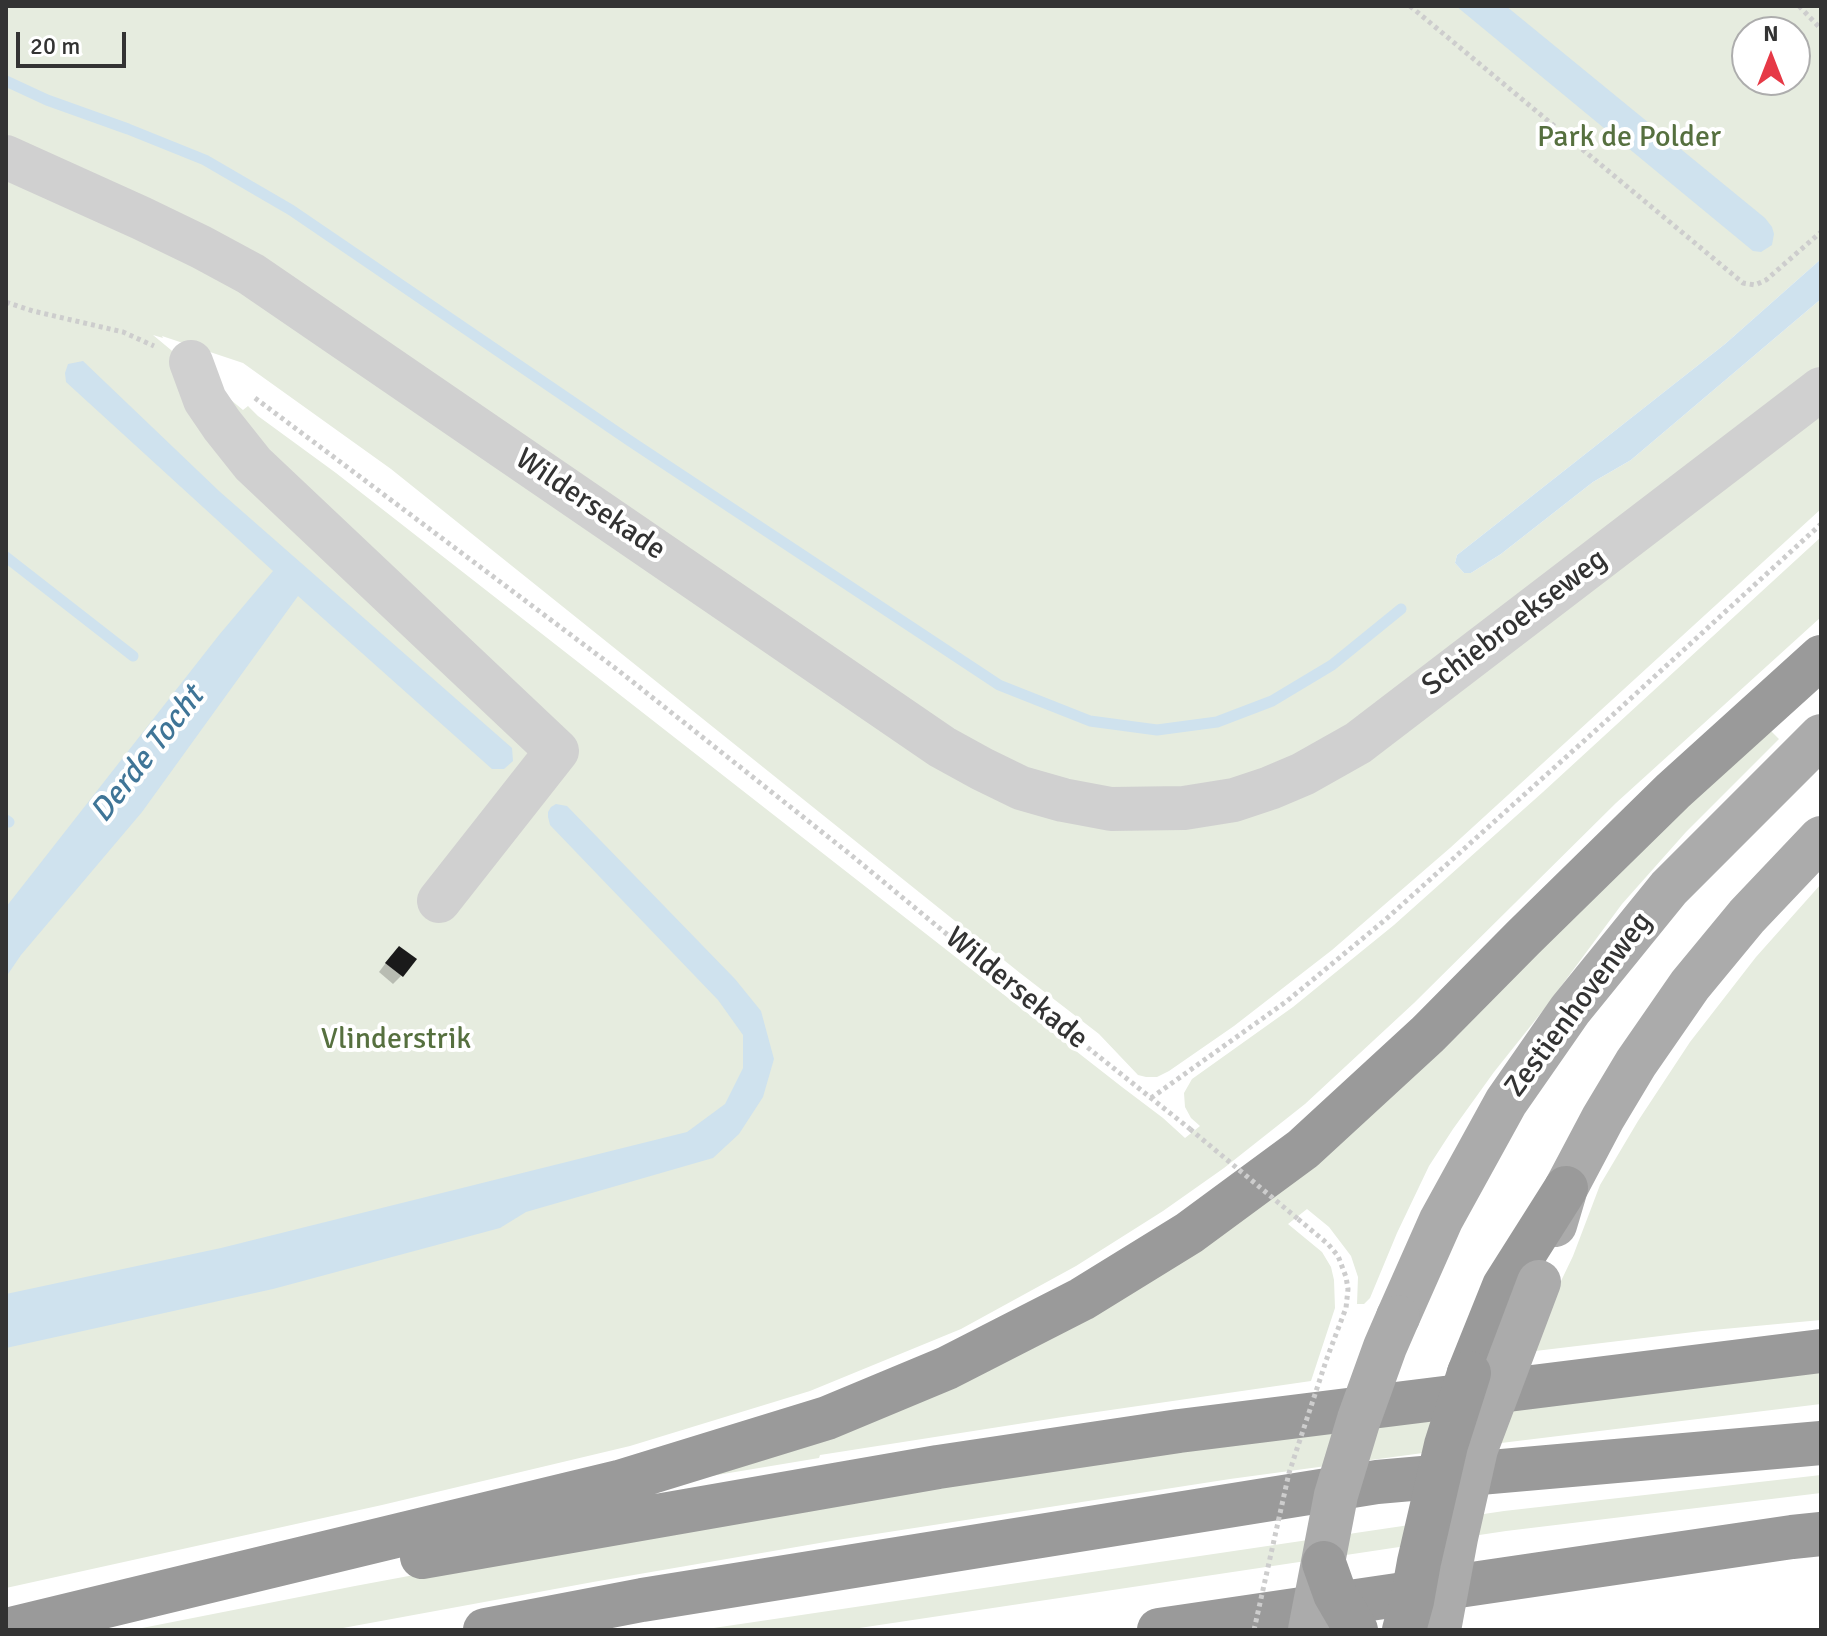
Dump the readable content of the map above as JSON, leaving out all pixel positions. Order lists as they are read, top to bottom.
{
  "streets": {
    "main road": ["Zestienhovenweg"],
    "street": ["Wildersekade", "Schiebroekseweg"]
  },
  "crossings": [
    ["Wildersekade", "Schiebroekseweg"]
  ],
  "water": ["Derde Tocht"],
  "parks": ["Park de Polder", "Vlinderstrik"],
  "scale_bar": "20 m",
  "north": "top"
}
